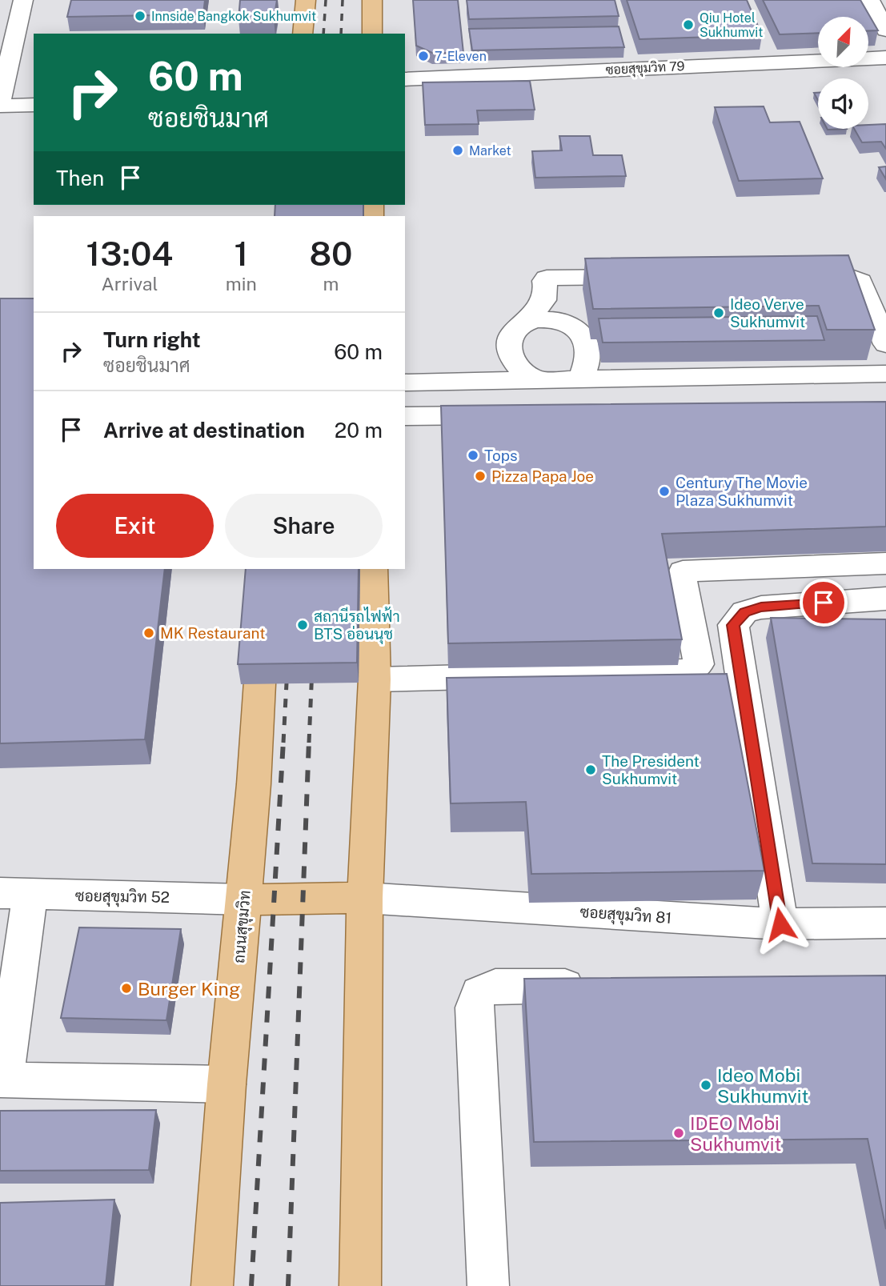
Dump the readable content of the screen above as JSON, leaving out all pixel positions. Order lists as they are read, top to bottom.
{
  "streets": {
    "main road": ["ถนนสุขุมวิท"],
    "street": ["ซอยสุขุมวิท 79", "ซอยสุขุมวิท 52", "ซอยสุขุมวิท 81"]
  },
  "crossings": [
    ["ซอยสุขุมวิท 52", "ถนนสุขุมวิท"]
  ],
  "places": [
    "Innside Bangkok Sukhumvit",
    "Qiu Hotel Sukhumvit",
    "7-Eleven",
    "Market",
    "Ideo Verve Sukhumvit",
    "Tops",
    "Pizza Papa Joe",
    "Century The Movie Plaza Sukhumvit",
    "สถานีรถไฟฟ้า BTS อ่อนนุช",
    "MK Restaurant",
    "The President Sukhumvit",
    "Burger King",
    "Ideo Mobi Sukhumvit",
    "IDEO Mobi Sukhumvit"
  ],
  "north": "top right",
  "page": {
    "turn": ["60 m", "ซอยชินมาศ"],
    "then": "Then",
    "eta": [
      "13:04",
      "Arrival",
      "1",
      "min",
      "80",
      "m"
    ],
    "list": [
      {
        "name": "Turn right",
        "note": "ซอยชินมาศ",
        "value": "60 m"
      },
      {
        "name": "Arrive at destination",
        "value": "20 m"
      }
    ],
    "buttons": ["Exit", "Share"]
  }
}
